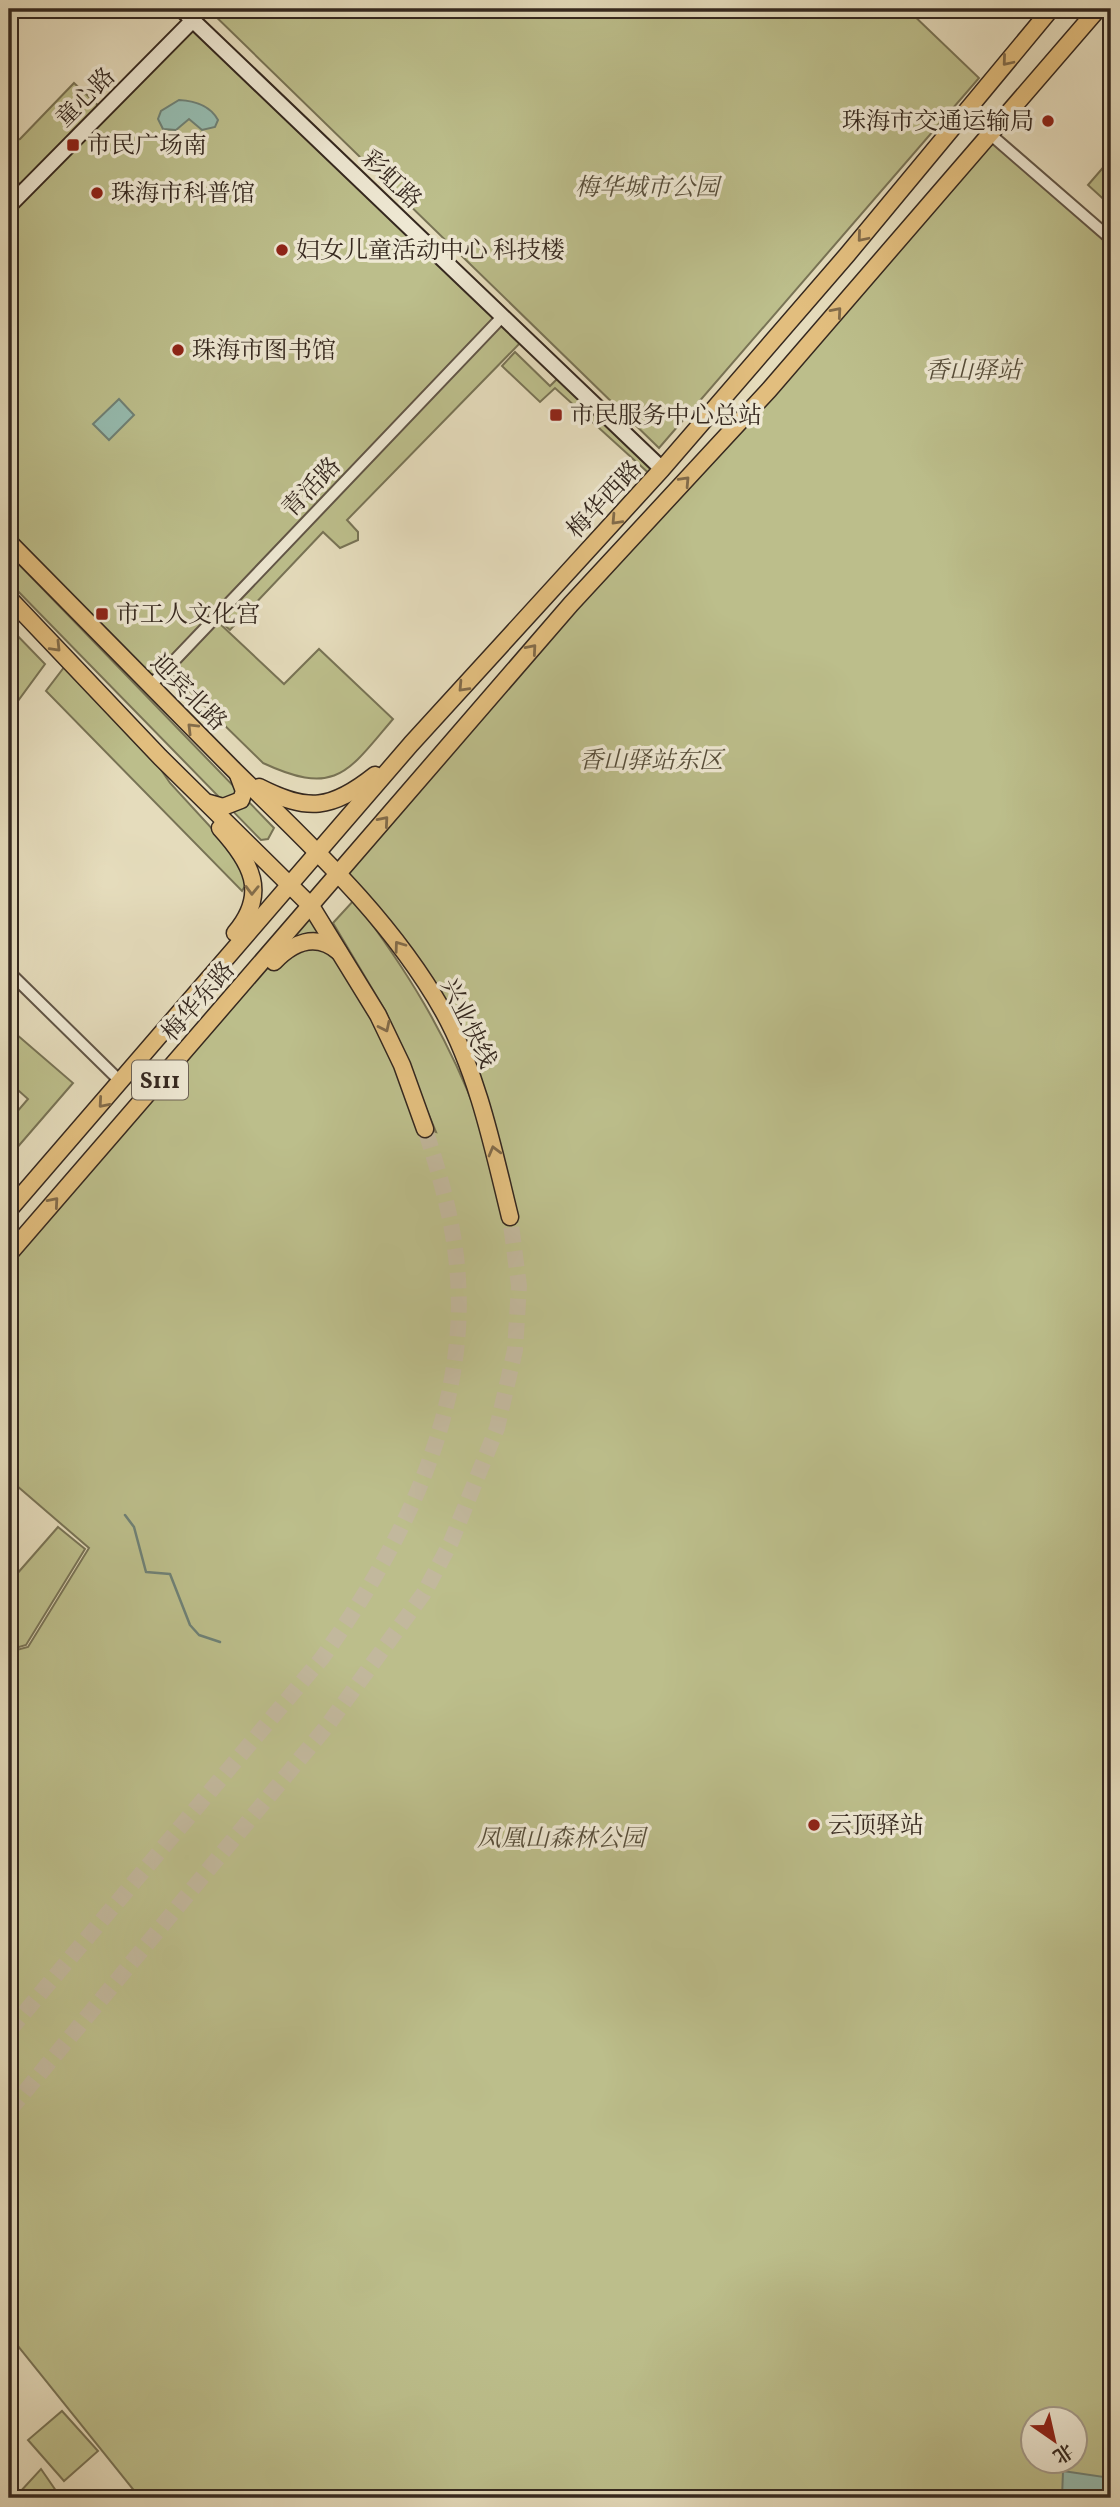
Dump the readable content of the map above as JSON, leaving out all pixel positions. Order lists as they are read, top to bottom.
{
  "streets": {
    "main road": [
      "梅华西路",
      "迎宾北路",
      "梅华东路",
      "兴业快线",
      "S111"
    ],
    "street": ["童心路", "彩虹路", "青活路"]
  },
  "crossings": [
    ["童心路", "彩虹路"],
    ["彩虹路", "青活路"],
    ["彩虹路", "梅华西路"],
    ["青活路", "迎宾北路"],
    ["梅华西路", "迎宾北路"],
    ["梅华西路", "梅华东路"],
    ["梅华西路", "兴业快线"],
    ["迎宾北路", "梅华东路"],
    ["迎宾北路", "兴业快线"],
    ["梅华东路", "兴业快线"]
  ],
  "parks": [
    "梅华城市公园",
    "香山驿站",
    "香山驿站东区",
    "凤凰山森林公园"
  ],
  "places": {
    "other": [
      "珠海市交通运输局",
      "珠海市科普馆",
      "妇女儿童活动中心 科技楼",
      "珠海市图书馆",
      "云顶驿站"
    ],
    "transit": ["市民广场南", "市民服务中心总站", "市工人文化宫"]
  },
  "north": "bottom right"
}
